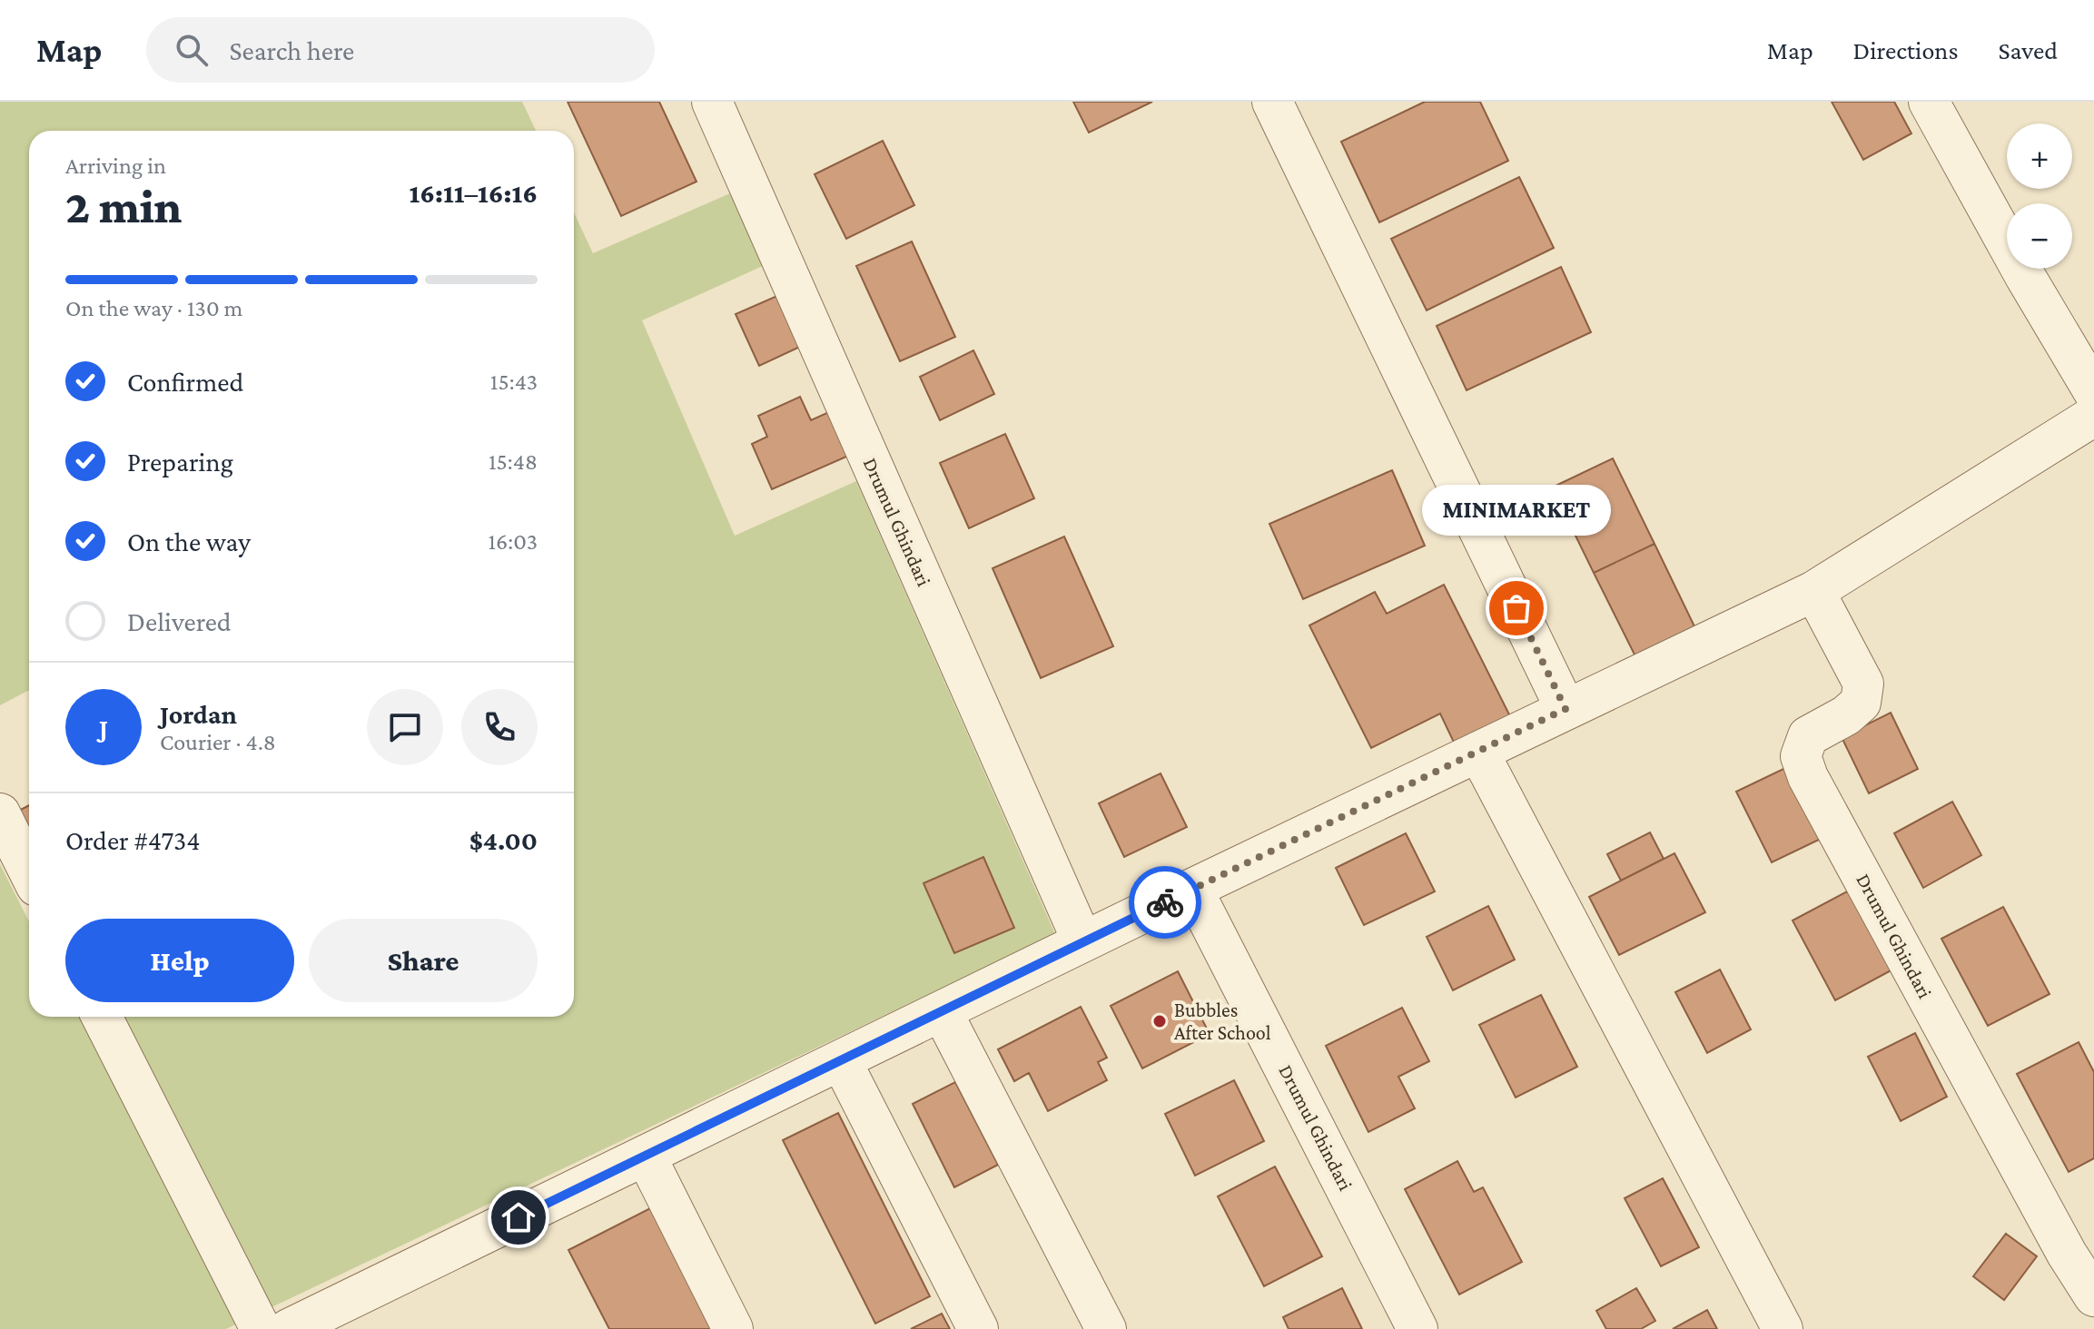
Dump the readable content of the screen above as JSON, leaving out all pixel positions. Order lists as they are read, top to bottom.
{
  "streets": {
    "street": ["Drumul Ghindari"]
  },
  "places": ["MINIMARKET", "Bubbles After School"],
  "page": {
    "header": "Map",
    "search": "Search here",
    "nav": ["Map", "Directions", "Saved"],
    "map_buttons": ["+", "−"],
    "heading": ["2 min", "Arriving in", "16:11–16:16"],
    "panel": [
      "Jordan",
      "Courier · 4.8",
      "Order #4734",
      "$4.00"
    ],
    "bar": "On the way · 130 m",
    "list": [
      ["Confirmed", "15:43"],
      ["Preparing", "15:48"],
      ["On the way", "16:03"],
      "Delivered"
    ],
    "bubble": "MINIMARKET",
    "round": "J",
    "buttons": ["Help", "Share"]
  }
}
